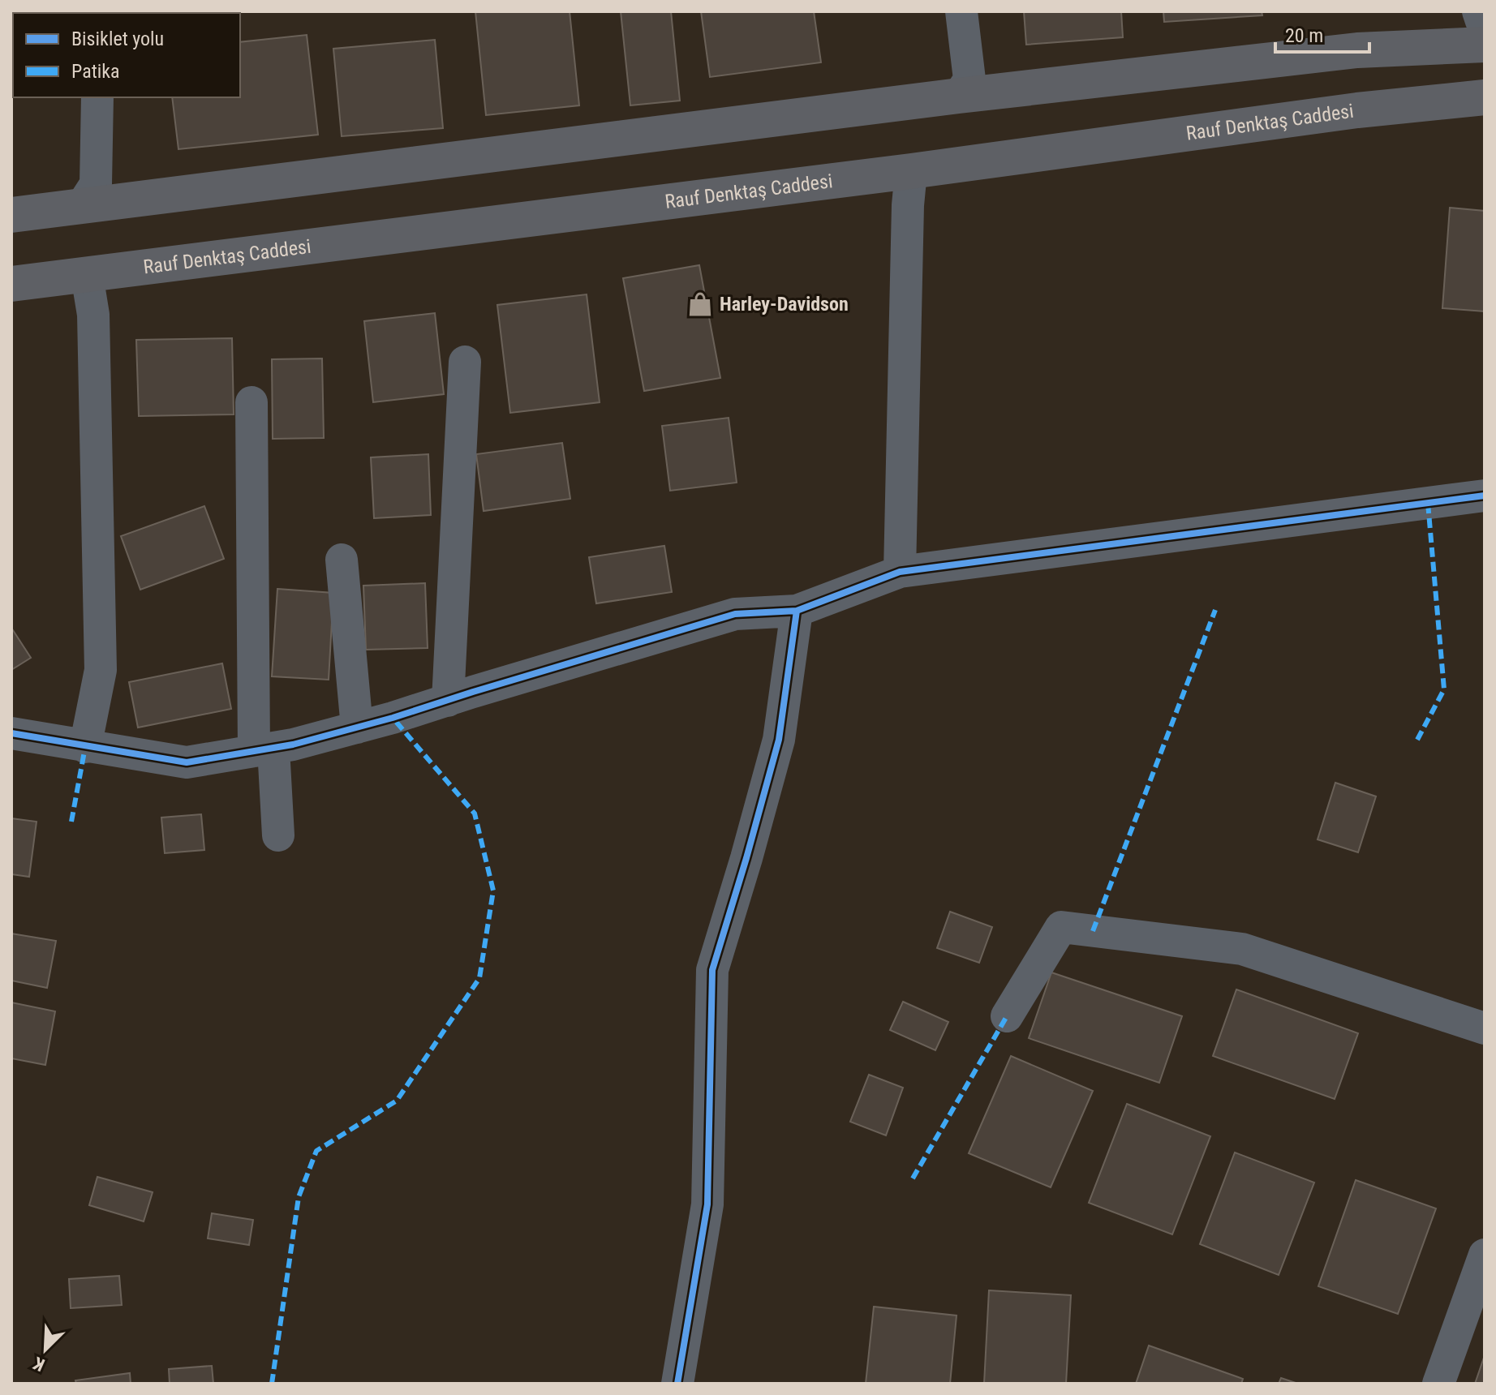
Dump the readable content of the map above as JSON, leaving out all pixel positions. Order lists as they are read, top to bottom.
{
  "streets": {
    "main road": ["Rauf Denktaş Caddesi"]
  },
  "places": {
    "shop": ["Harley-Davidson"]
  },
  "legend": ["Bisiklet yolu", "Patika"],
  "scale_bar": "20 m",
  "north": "bottom left"
}
